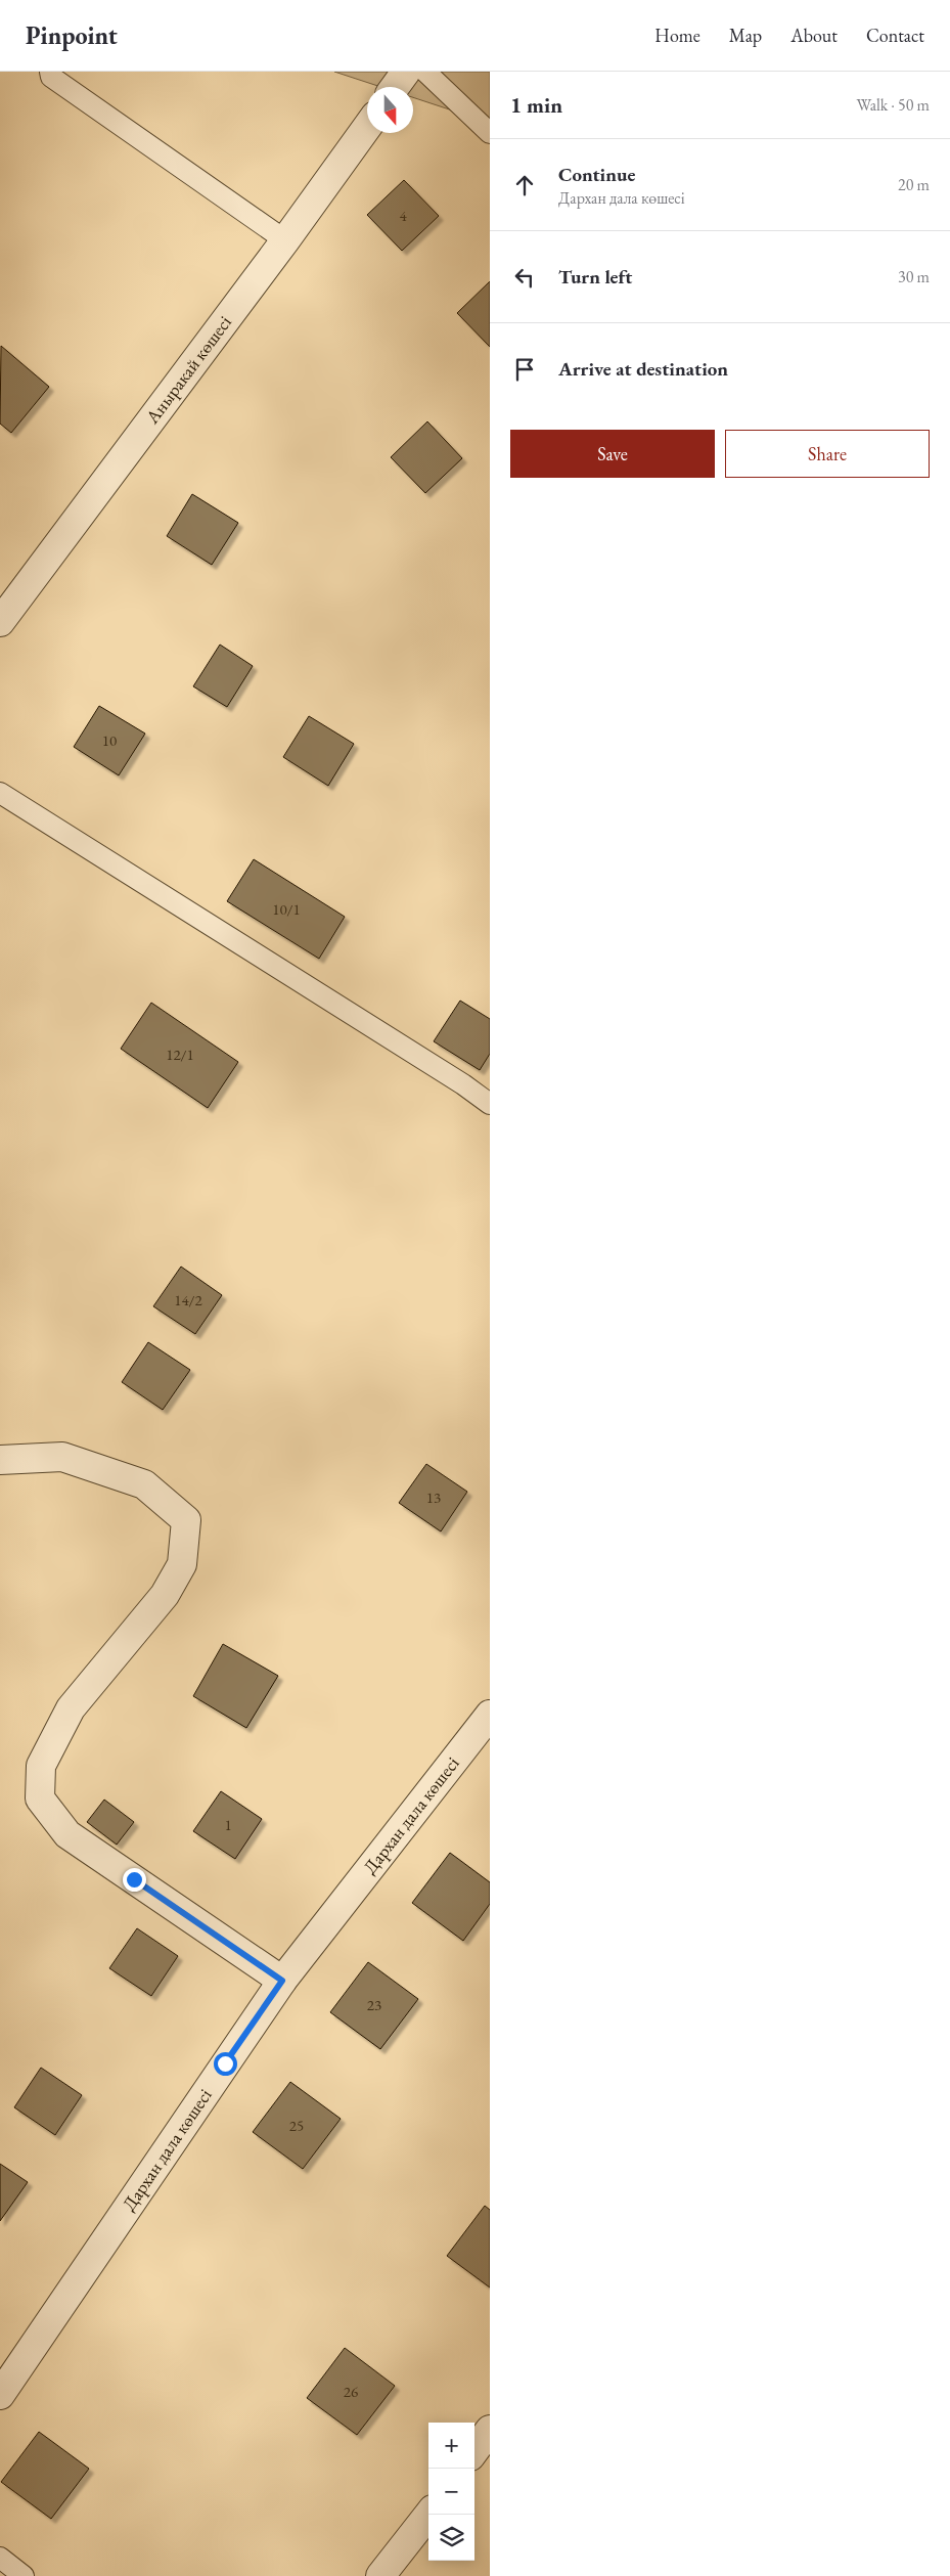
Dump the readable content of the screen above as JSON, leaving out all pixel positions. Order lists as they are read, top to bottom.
{
  "streets": {
    "street": ["Аныракай көшесі", "Дархан дала көшесі"]
  },
  "house_numbers": [
    "4",
    "10",
    "10/1",
    "12/1",
    "14/2",
    "13",
    "1",
    "23",
    "25",
    "26"
  ],
  "north": "bottom",
  "page": {
    "header": "Pinpoint",
    "nav": [
      "Home",
      "Map",
      "About",
      "Contact"
    ],
    "heading": ["1 min", "Walk · 50 m"],
    "list": [
      ["Continue", "Дархан дала көшесі", "20 m"],
      ["Turn left", "30 m"],
      "Arrive at destination"
    ],
    "buttons": ["Save", "Share"],
    "map_buttons": ["+", "−"]
  }
}
